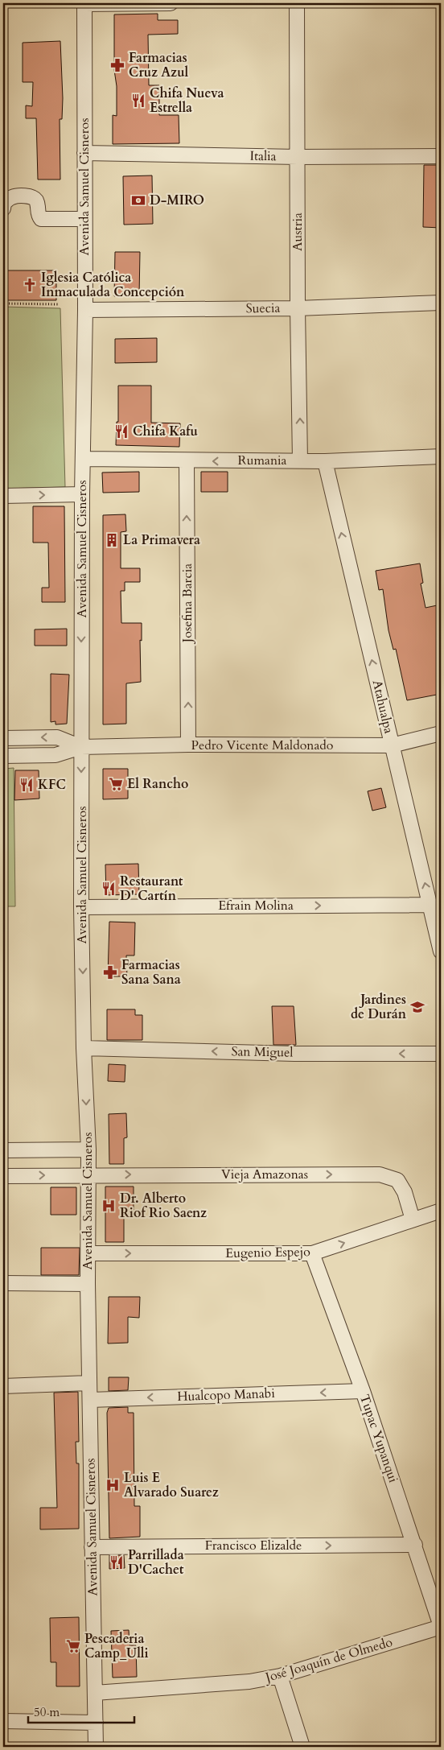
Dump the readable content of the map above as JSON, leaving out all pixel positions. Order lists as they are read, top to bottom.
{
  "streets": {
    "street": [
      "Italia",
      "Avenida Samuel Cisneros",
      "Austria",
      "Suecia",
      "Rumania",
      "Josefina Barcia",
      "Atahualpa",
      "Pedro Vicente Maldonado",
      "Efrain Molina",
      "San Miguel",
      "Vieja Amazonas",
      "Eugenio Espejo",
      "Hualcopo Manabi",
      "Tupac Yupanqui",
      "Francisco Elizalde",
      "José Joaquín de Olmedo"
    ]
  },
  "crossings": [
    ["Italia", "Avenida Samuel Cisneros"],
    ["Italia", "Austria"],
    ["Avenida Samuel Cisneros", "Suecia"],
    ["Avenida Samuel Cisneros", "Rumania"],
    ["Avenida Samuel Cisneros", "Pedro Vicente Maldonado"],
    ["Avenida Samuel Cisneros", "Efrain Molina"],
    ["Avenida Samuel Cisneros", "San Miguel"],
    ["Avenida Samuel Cisneros", "Vieja Amazonas"],
    ["Avenida Samuel Cisneros", "Eugenio Espejo"],
    ["Avenida Samuel Cisneros", "Hualcopo Manabi"],
    ["Avenida Samuel Cisneros", "Francisco Elizalde"],
    ["Avenida Samuel Cisneros", "José Joaquín de Olmedo"],
    ["Austria", "Suecia"],
    ["Austria", "Rumania"],
    ["Rumania", "Josefina Barcia"],
    ["Rumania", "Atahualpa"],
    ["Josefina Barcia", "Pedro Vicente Maldonado"],
    ["Atahualpa", "Pedro Vicente Maldonado"],
    ["Atahualpa", "Efrain Molina"],
    ["Vieja Amazonas", "Eugenio Espejo"],
    ["Eugenio Espejo", "Tupac Yupanqui"],
    ["Hualcopo Manabi", "Tupac Yupanqui"],
    ["Tupac Yupanqui", "Francisco Elizalde"],
    ["Tupac Yupanqui", "José Joaquín de Olmedo"]
  ],
  "one_way": [
    "Avenida Samuel Cisneros",
    "Josefina Barcia",
    "Atahualpa",
    "Efrain Molina",
    "San Miguel",
    "Vieja Amazonas",
    "Eugenio Espejo",
    "Hualcopo Manabi",
    "Francisco Elizalde"
  ],
  "places": {
    "pharmacy": ["Farmacias Cruz Azul", "Farmacias Sana Sana"],
    "restaurant": [
      "Chifa Nueva Estrella",
      "Chifa Kafu",
      "KFC",
      "Restaurant D' Cartín",
      "Parrillada D'Cachet"
    ],
    "bank": ["D-MIRO"],
    "church": ["Iglesia Católica Inmaculada Concepción"],
    "building": ["La Primavera"],
    "supermarket": ["El Rancho", "Pescaderia Camp_Ulli"],
    "school or university": ["Jardines de Durán"],
    "hospital": ["Dr. Alberto Riof Rio Saenz", "Luis E Alvarado Suarez"]
  },
  "scale_bar": "50 m"
}
